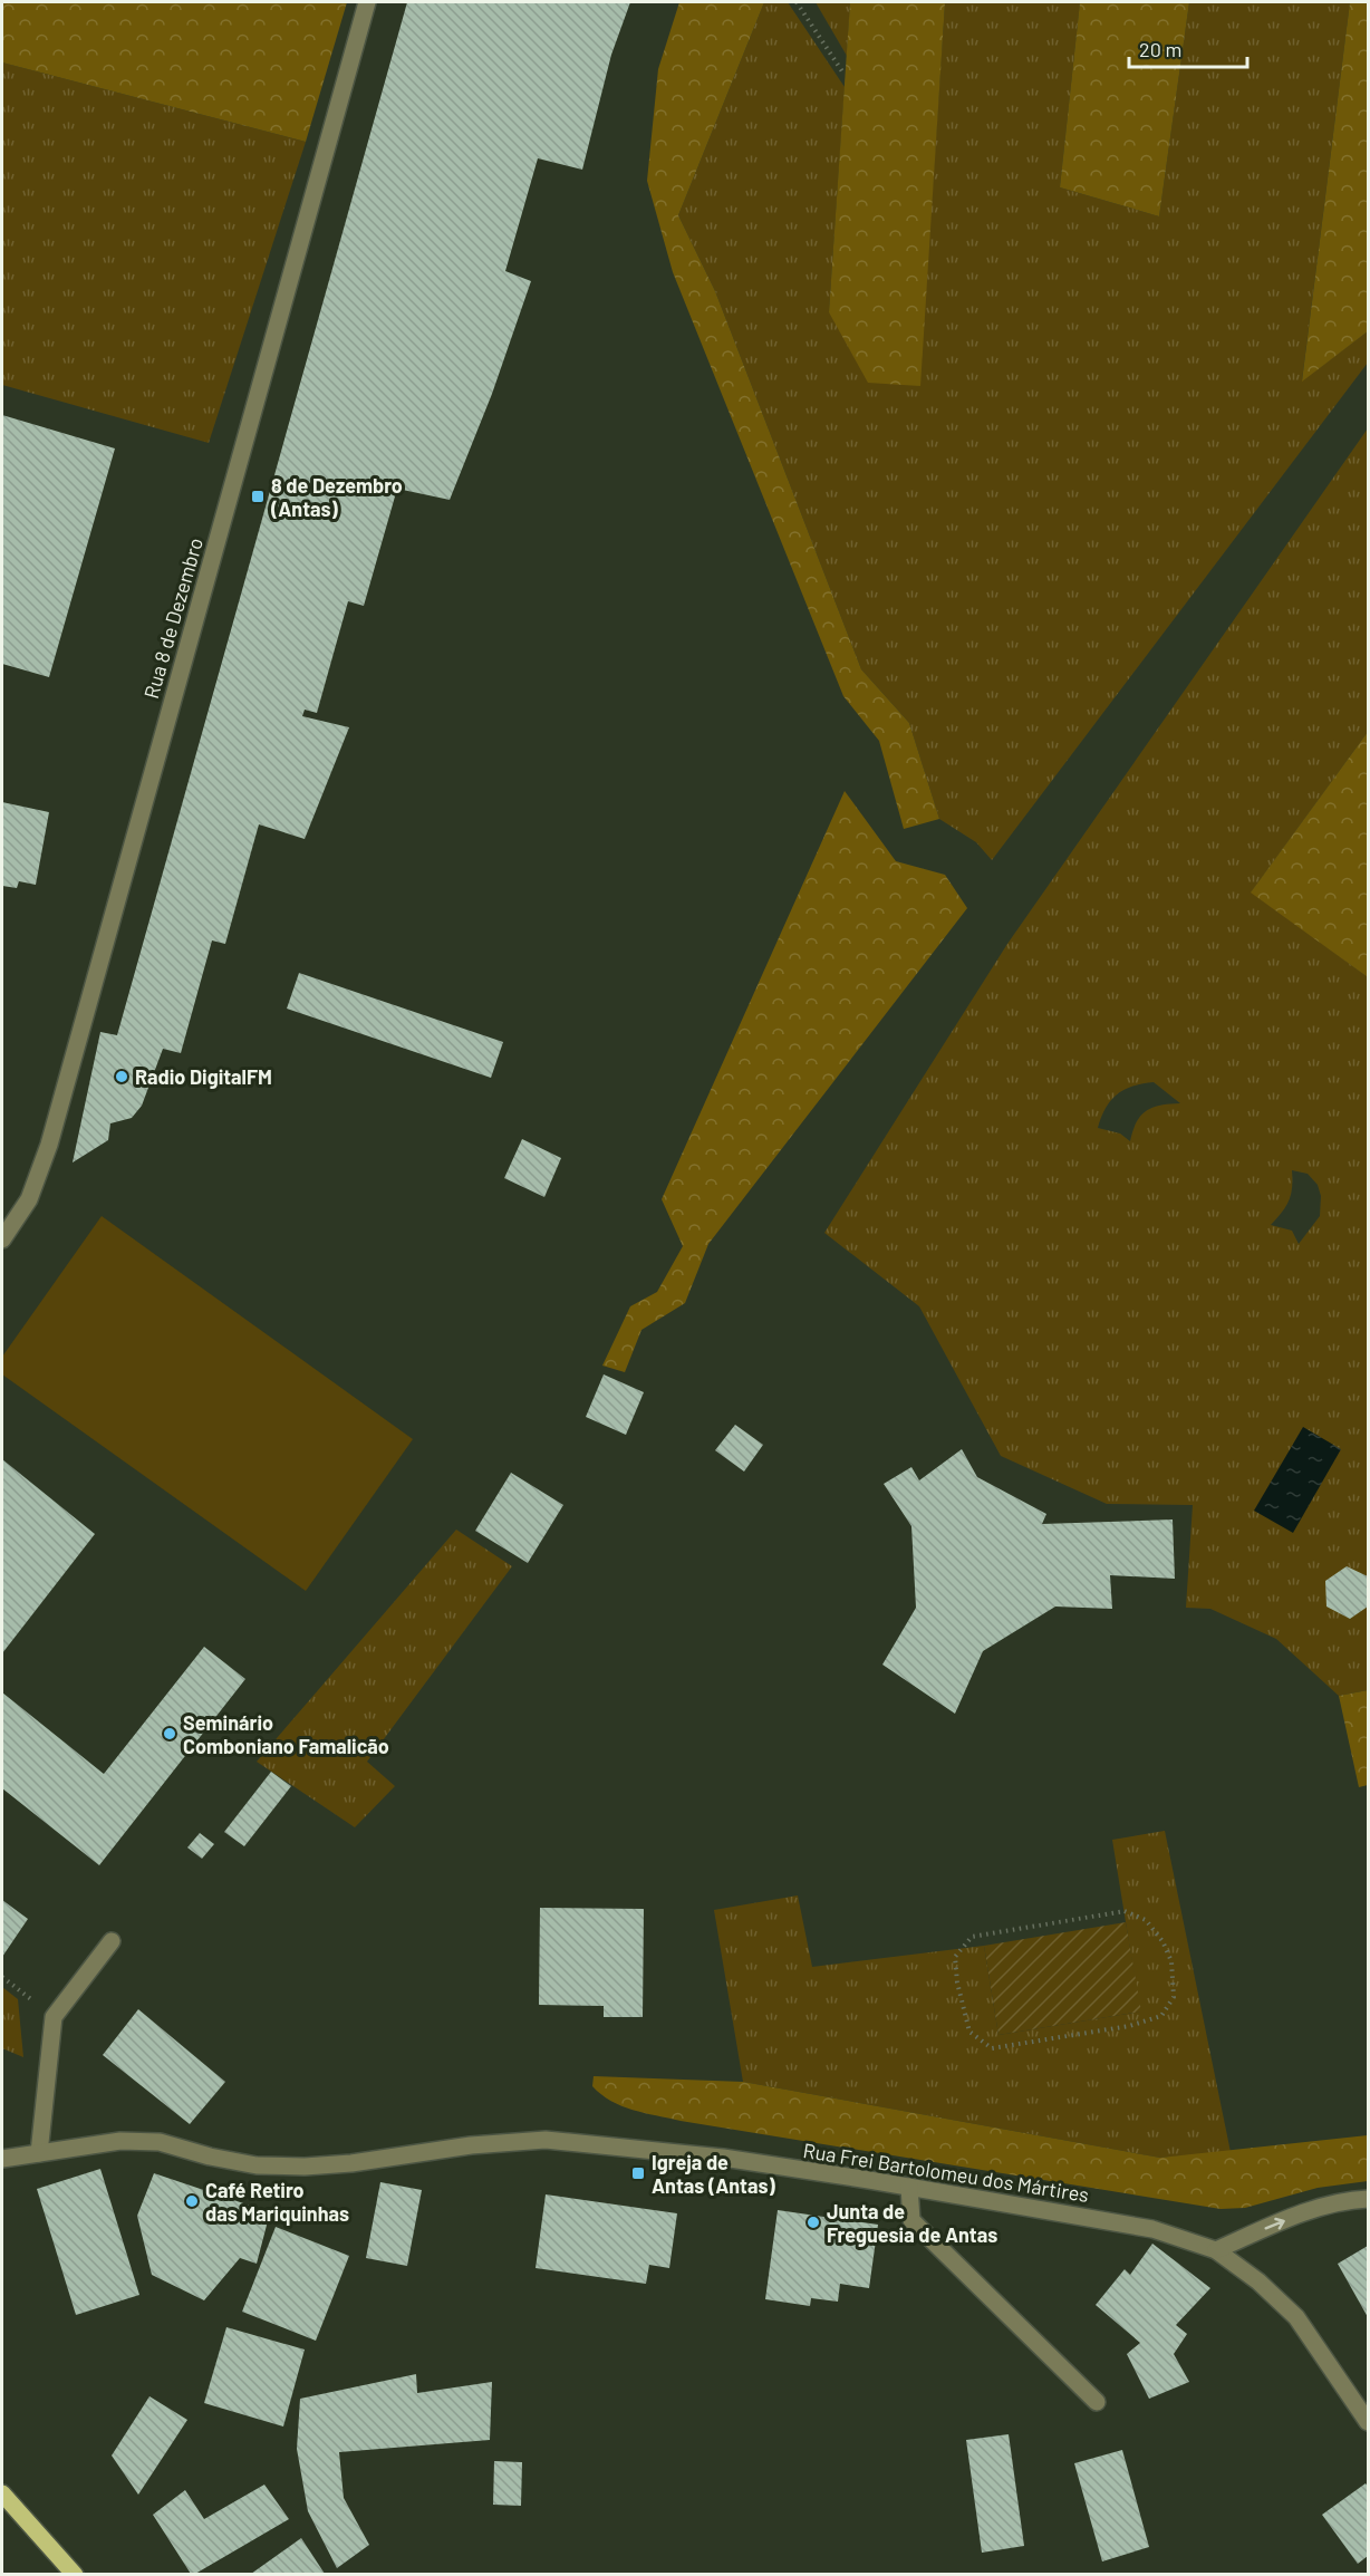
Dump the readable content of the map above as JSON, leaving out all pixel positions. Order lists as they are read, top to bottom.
{
  "streets": {
    "street": ["Rua 8 de Dezembro", "Rua Frei Bartolomeu dos Mártires"]
  },
  "places": {
    "transit": ["8 de Dezembro (Antas)", "Igreja de Antas (Antas)"],
    "other": [
      "Radio DigitalFM",
      "Seminário Comboniano Famalicão",
      "Café Retiro das Mariquinhas",
      "Junta de Freguesia de Antas"
    ]
  },
  "scale_bar": "20 m"
}
